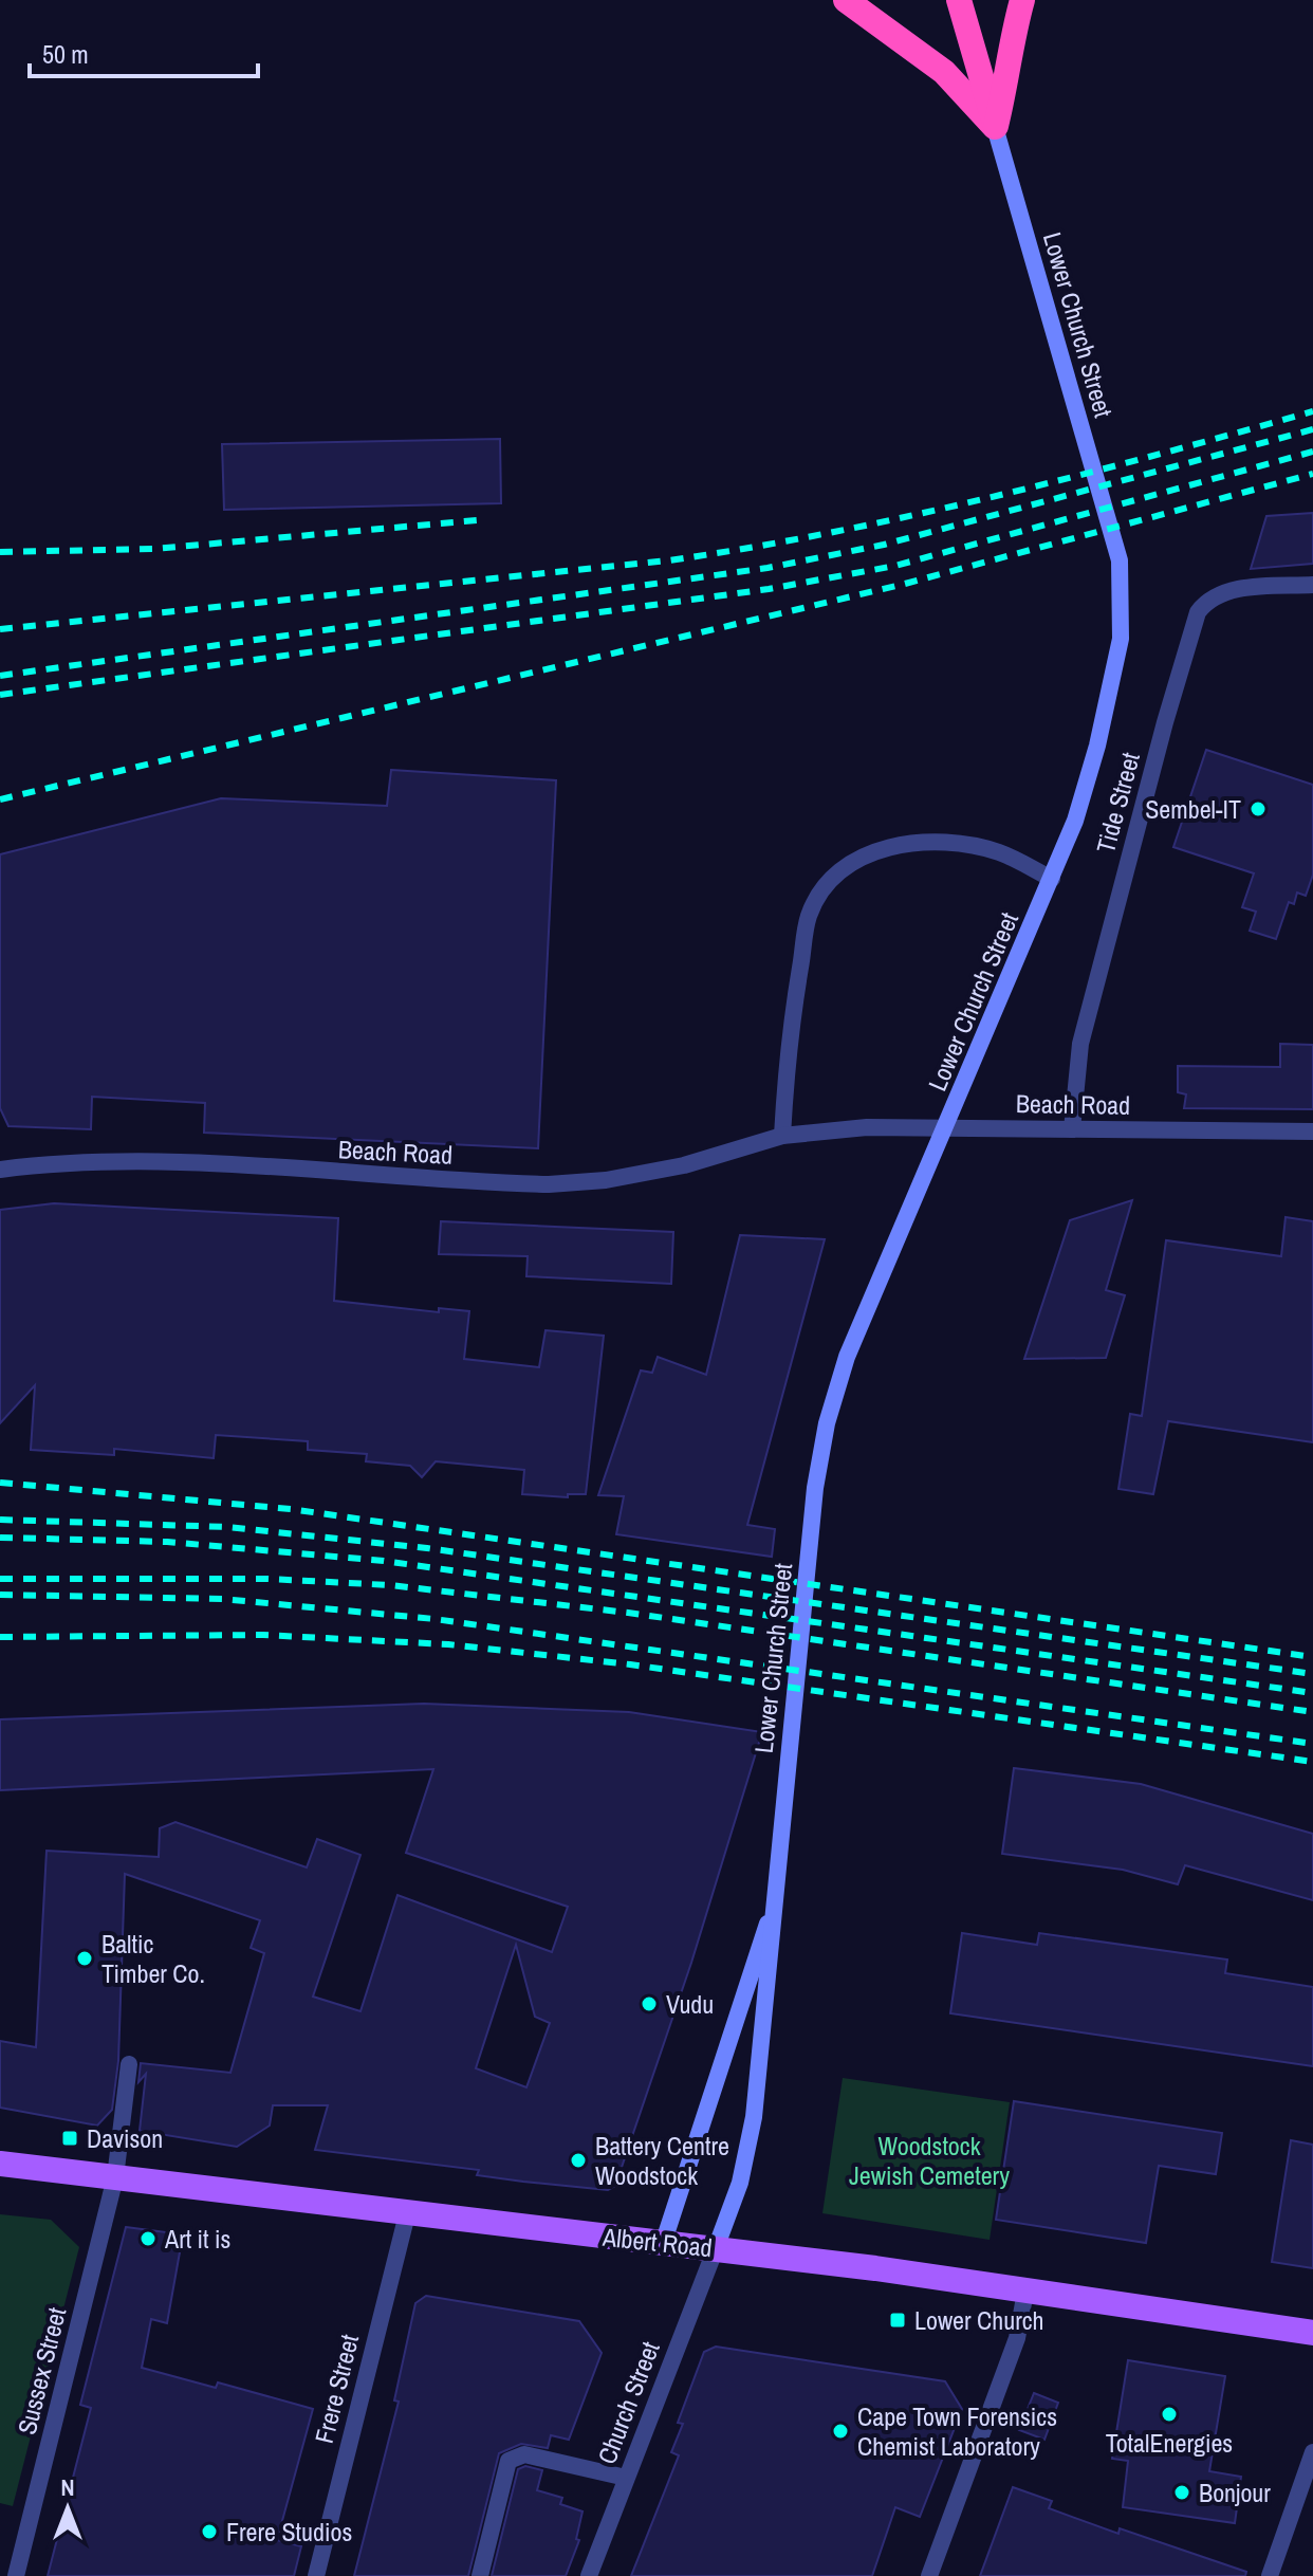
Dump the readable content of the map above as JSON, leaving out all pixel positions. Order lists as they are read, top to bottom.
{
  "streets": {
    "main road": ["Lower Church Street", "Albert Road"],
    "street": [
      "Tide Street",
      "Beach Road",
      "Sussex Street",
      "Frere Street",
      "Church Street"
    ]
  },
  "crossings": [
    ["Lower Church Street", "Albert Road"],
    ["Lower Church Street", "Church Street"],
    ["Tide Street", "Beach Road"],
    ["Albert Road", "Sussex Street"],
    ["Albert Road", "Frere Street"],
    ["Albert Road", "Church Street"]
  ],
  "parks": ["Woodstock Jewish Cemetery"],
  "places": {
    "other": [
      "Sembel-IT",
      "Baltic Timber Co.",
      "Vudu",
      "Battery Centre Woodstock",
      "Art it is",
      "TotalEnergies",
      "Cape Town Forensics Chemist Laboratory",
      "Bonjour",
      "Frere Studios"
    ],
    "transit": ["Davison", "Lower Church"]
  },
  "scale_bar": "50 m",
  "north": "top"
}
